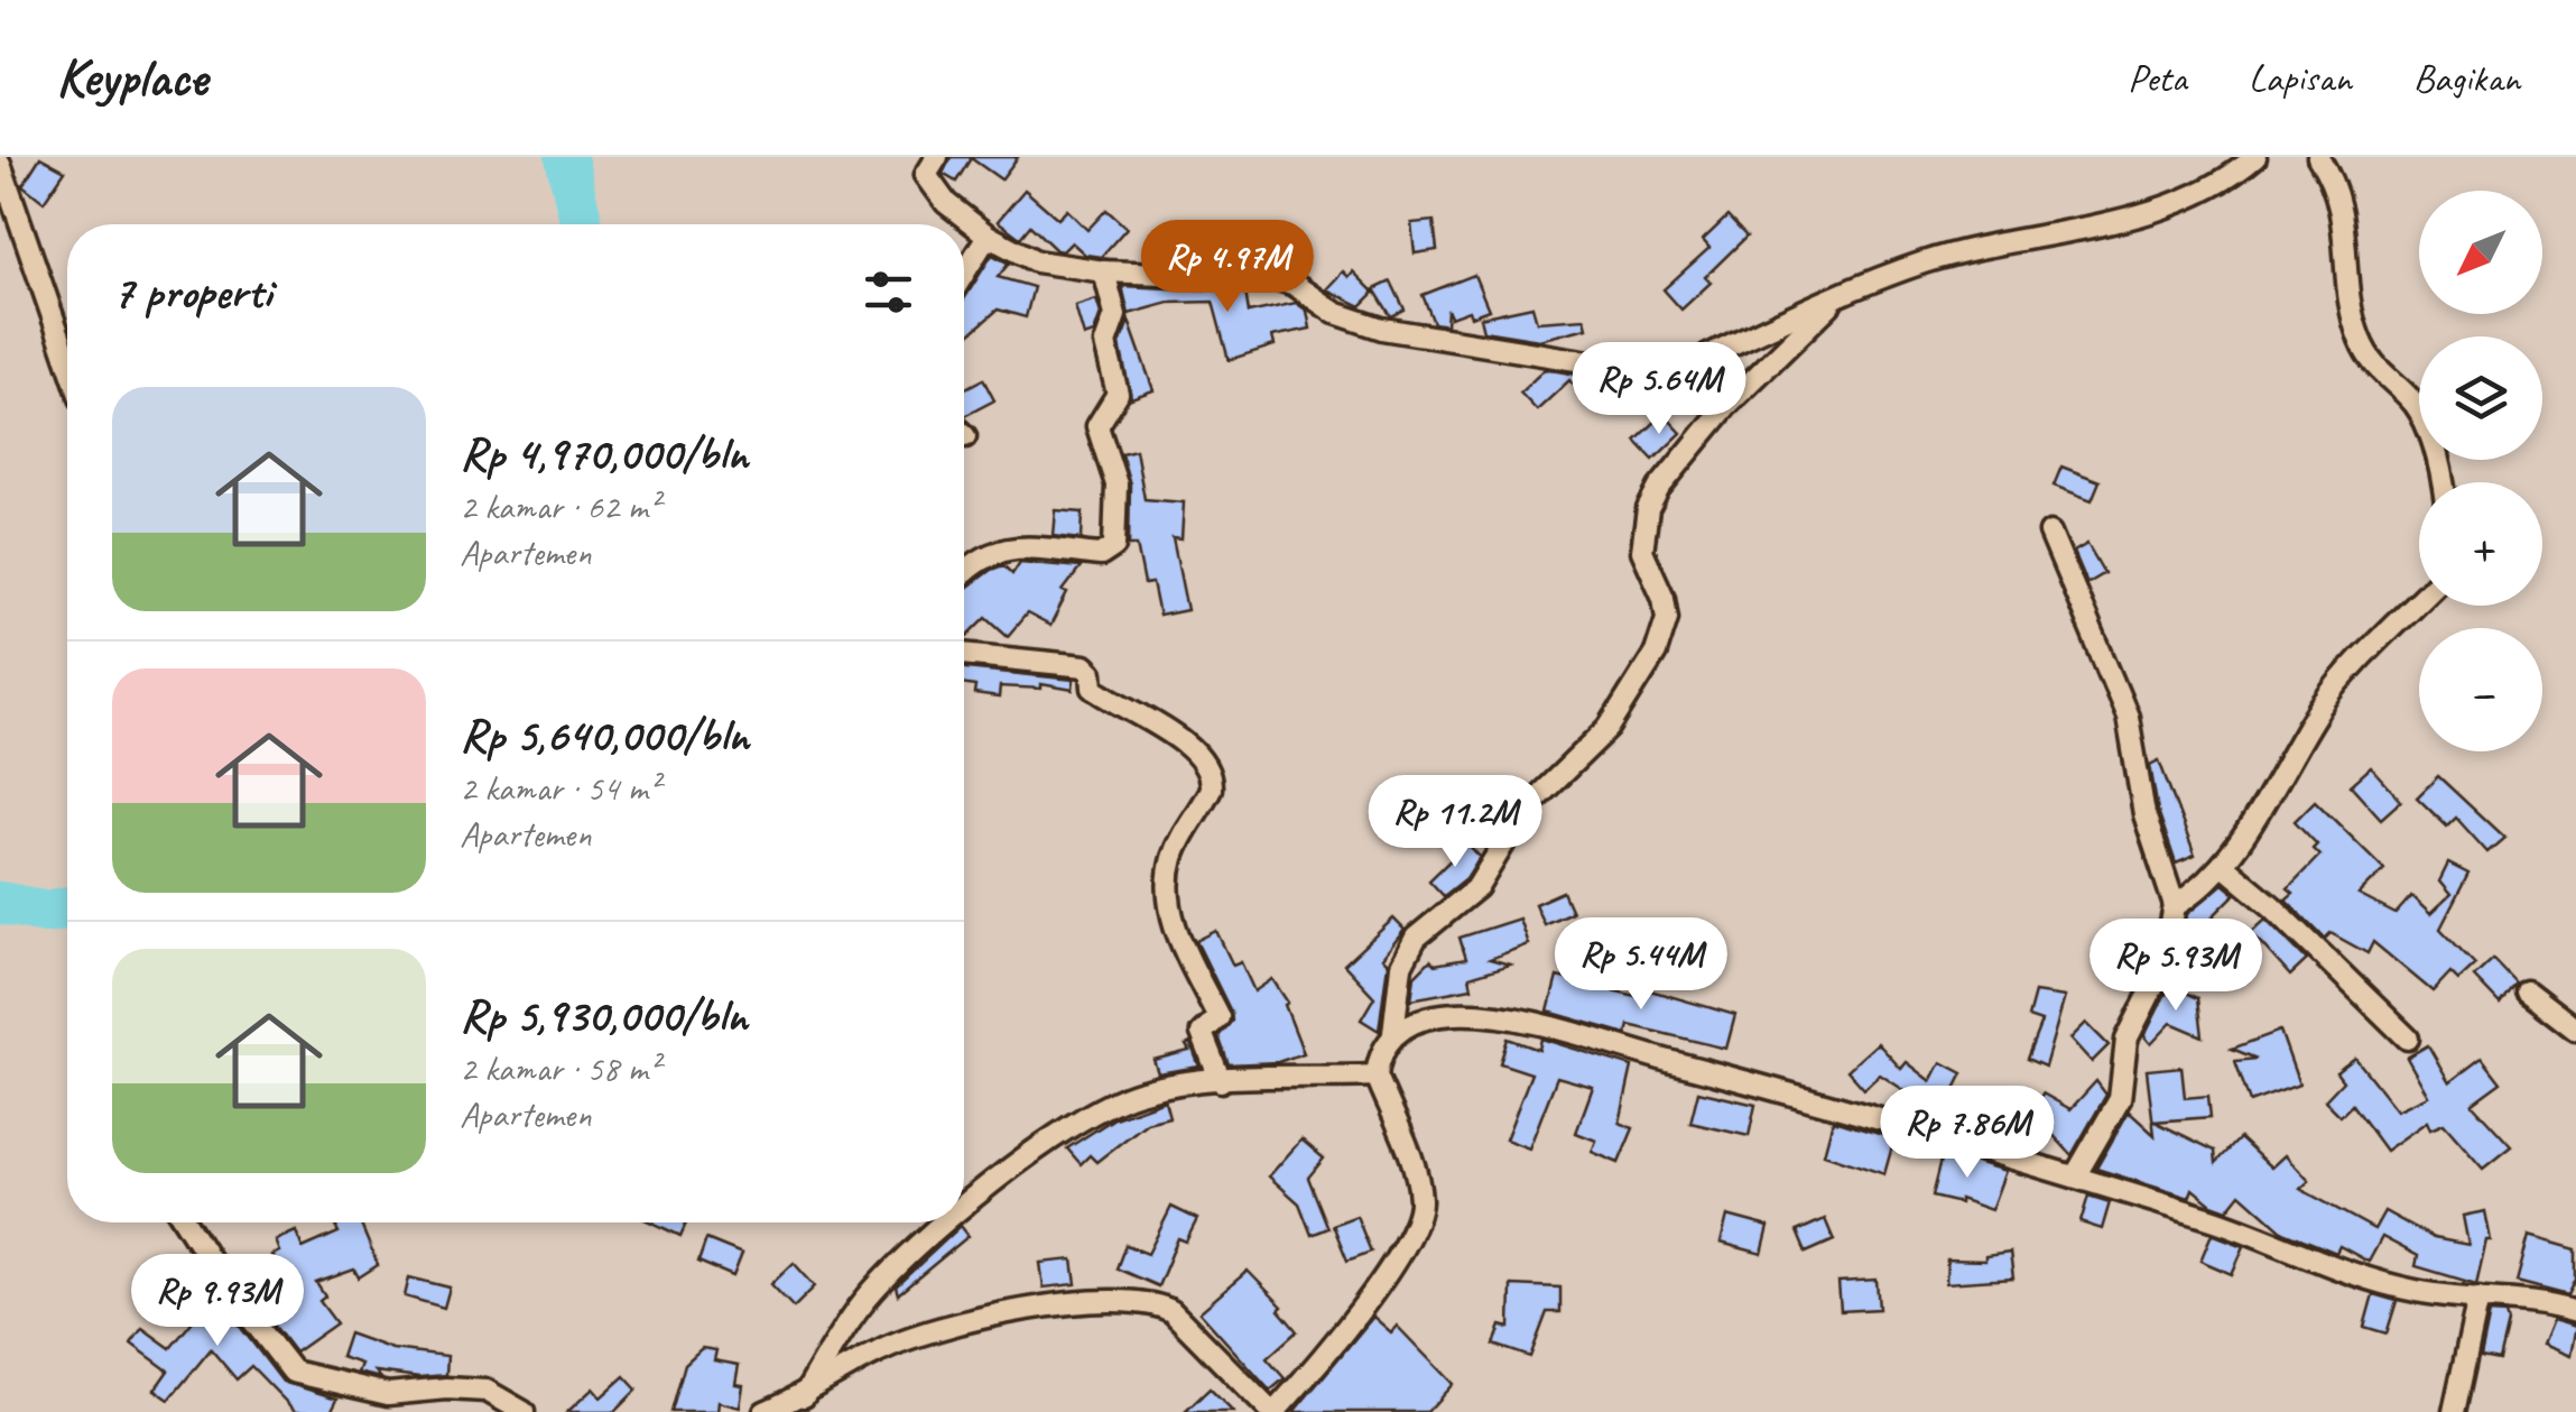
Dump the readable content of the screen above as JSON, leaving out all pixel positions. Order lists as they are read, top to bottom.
{
  "north": "bottom left",
  "page": {
    "header": "Keyplace",
    "nav": ["Peta", "Lapisan", "Bagikan"],
    "map_buttons": ["+", "−"],
    "price": [
      "Rp 4.97M",
      "Rp 5.64M",
      "Rp 11.2M",
      "Rp 5.44M",
      "Rp 5.93M",
      "Rp 7.86M",
      "Rp 9.93M"
    ],
    "heading": "7 properti",
    "list": [
      {
        "name": "Rp 4,970,000/bln",
        "note": "2 kamar · 62 m² · Apartemen"
      },
      {
        "name": "Rp 5,640,000/bln",
        "note": "2 kamar · 54 m² · Apartemen"
      },
      {
        "name": "Rp 5,930,000/bln",
        "note": "2 kamar · 58 m² · Apartemen"
      }
    ]
  }
}
